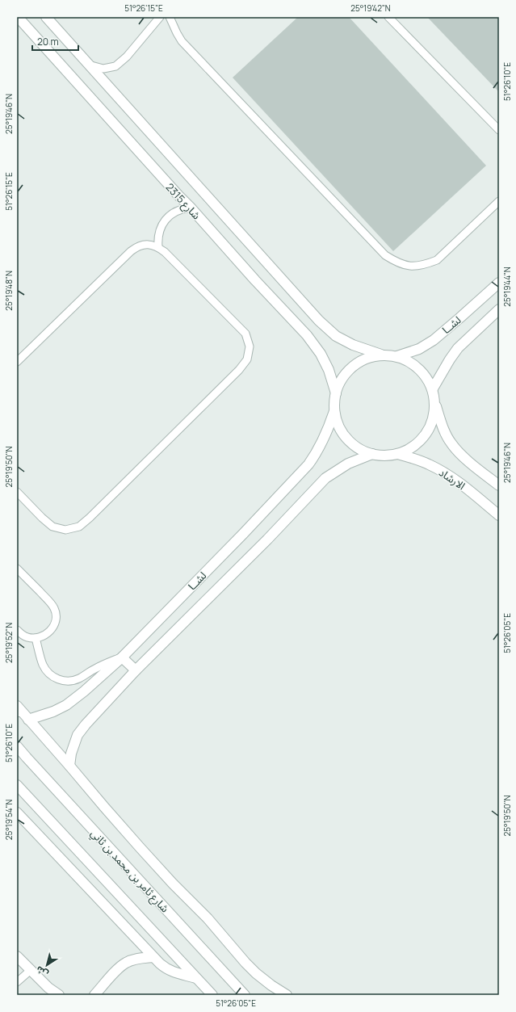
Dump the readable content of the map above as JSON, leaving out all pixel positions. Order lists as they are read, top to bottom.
{
  "streets": {
    "street": [
      "شارع 2315",
      "لشــا",
      "الارشاد",
      "شارع ثامر بن محمد بن ثاني"
    ]
  },
  "crossings": [
    ["شارع 2315", "لشــا"],
    ["شارع 2315", "الارشاد"],
    ["لشــا", "الارشاد"]
  ],
  "scale_bar": "20 m",
  "north": "bottom left",
  "coordinates": [
    "51°26'15\"E",
    "25°19'42\"N",
    "51°26'10\"E",
    "25°19'46\"N",
    "25°19'44\"N",
    "25°19'48\"N",
    "25°19'50\"N",
    "51°26'05\"E",
    "25°19'52\"N",
    "25°19'54\"N"
  ]
}
